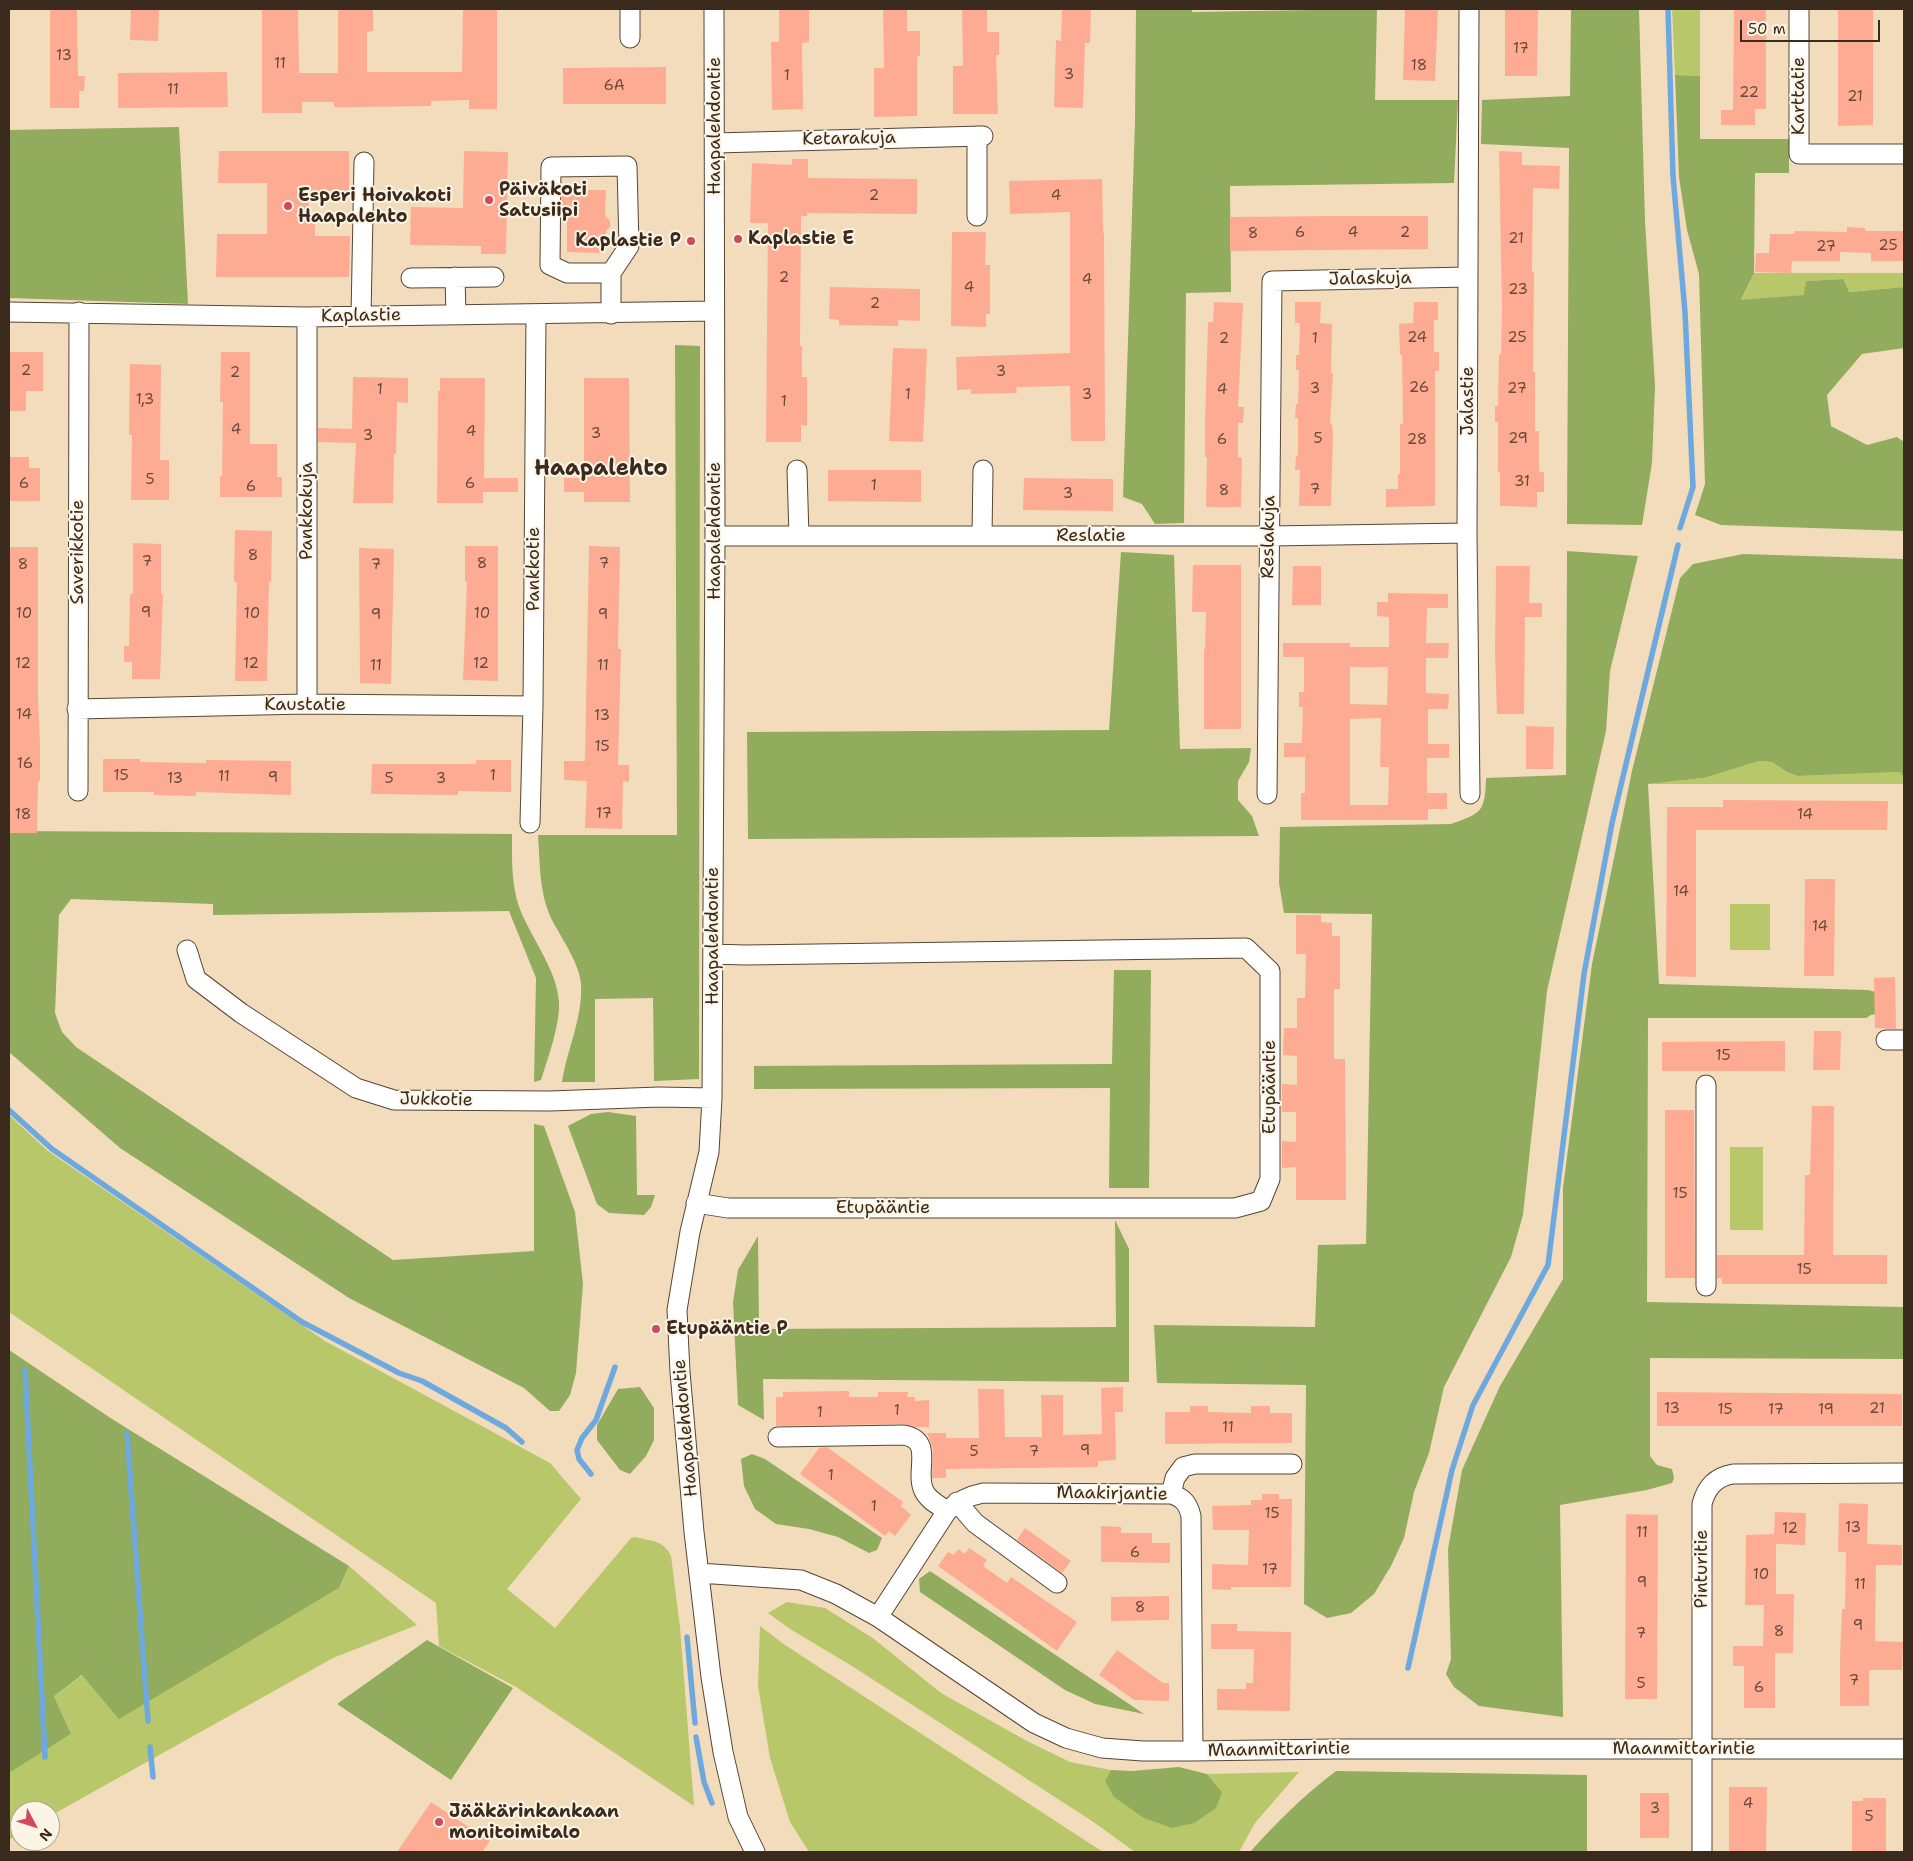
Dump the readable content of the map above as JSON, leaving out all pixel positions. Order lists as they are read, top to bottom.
{
  "streets": {
    "street": [
      "Karttatie",
      "Haapalehdontie",
      "Ketarakuja",
      "Jalaskuja",
      "Kaplastie",
      "Jalastie",
      "Pankkokuja",
      "Reslatie",
      "Reslakuja",
      "Saverikkotie",
      "Pankkotie",
      "Kaustatie",
      "Etupääntie",
      "Jukkotie",
      "Maakirjantie",
      "Pinturitie",
      "Maanmittarintie"
    ]
  },
  "crossings": [
    ["Haapalehdontie", "Ketarakuja"],
    ["Haapalehdontie", "Kaplastie"],
    ["Haapalehdontie", "Reslatie"],
    ["Haapalehdontie", "Etupääntie"],
    ["Haapalehdontie", "Jukkotie"],
    ["Haapalehdontie", "Maanmittarintie"],
    ["Jalaskuja", "Jalastie"],
    ["Jalaskuja", "Reslakuja"],
    ["Kaplastie", "Pankkokuja"],
    ["Kaplastie", "Saverikkotie"],
    ["Kaplastie", "Pankkotie"],
    ["Jalastie", "Reslatie"],
    ["Pankkokuja", "Kaustatie"],
    ["Reslatie", "Reslakuja"],
    ["Saverikkotie", "Kaustatie"],
    ["Pankkotie", "Kaustatie"],
    ["Maakirjantie", "Maanmittarintie"],
    ["Pinturitie", "Maanmittarintie"]
  ],
  "districts": ["Haapalehto"],
  "places": [
    "Päiväkoti Satusiipi",
    "Esperi Hoivakoti Haapalehto",
    "Kaplastie E",
    "Kaplastie P",
    "Etupääntie P",
    "Jääkärinkankaan monitoimitalo"
  ],
  "house_numbers": [
    "17",
    "13",
    "11",
    "18",
    "3",
    "1",
    "6A",
    "11",
    "22",
    "21",
    "2",
    "4",
    "6",
    "4",
    "2",
    "8",
    "21",
    "25",
    "27",
    "2",
    "4",
    "4",
    "23",
    "2",
    "24",
    "25",
    "2",
    "1",
    "2",
    "3",
    "2",
    "26",
    "3",
    "27",
    "1",
    "4",
    "1",
    "3",
    "1,3",
    "1",
    "4",
    "4",
    "3",
    "3",
    "5",
    "29",
    "6",
    "28",
    "5",
    "31",
    "6",
    "6",
    "1",
    "6",
    "7",
    "8",
    "3",
    "8",
    "7",
    "8",
    "7",
    "8",
    "7",
    "9",
    "10",
    "10",
    "10",
    "9",
    "9",
    "12",
    "12",
    "12",
    "11",
    "11",
    "14",
    "13",
    "15",
    "16",
    "15",
    "1",
    "11",
    "9",
    "13",
    "5",
    "3",
    "17",
    "18",
    "14",
    "14",
    "14",
    "15",
    "15",
    "15",
    "13",
    "21",
    "15",
    "17",
    "19",
    "1",
    "1",
    "11",
    "9",
    "5",
    "7",
    "1",
    "1",
    "15",
    "13",
    "12",
    "11",
    "6",
    "17",
    "10",
    "9",
    "11",
    "8",
    "9",
    "8",
    "7",
    "7",
    "5",
    "6",
    "4",
    "3",
    "5"
  ],
  "scale_bar": "50 m",
  "north": "bottom right"
}
